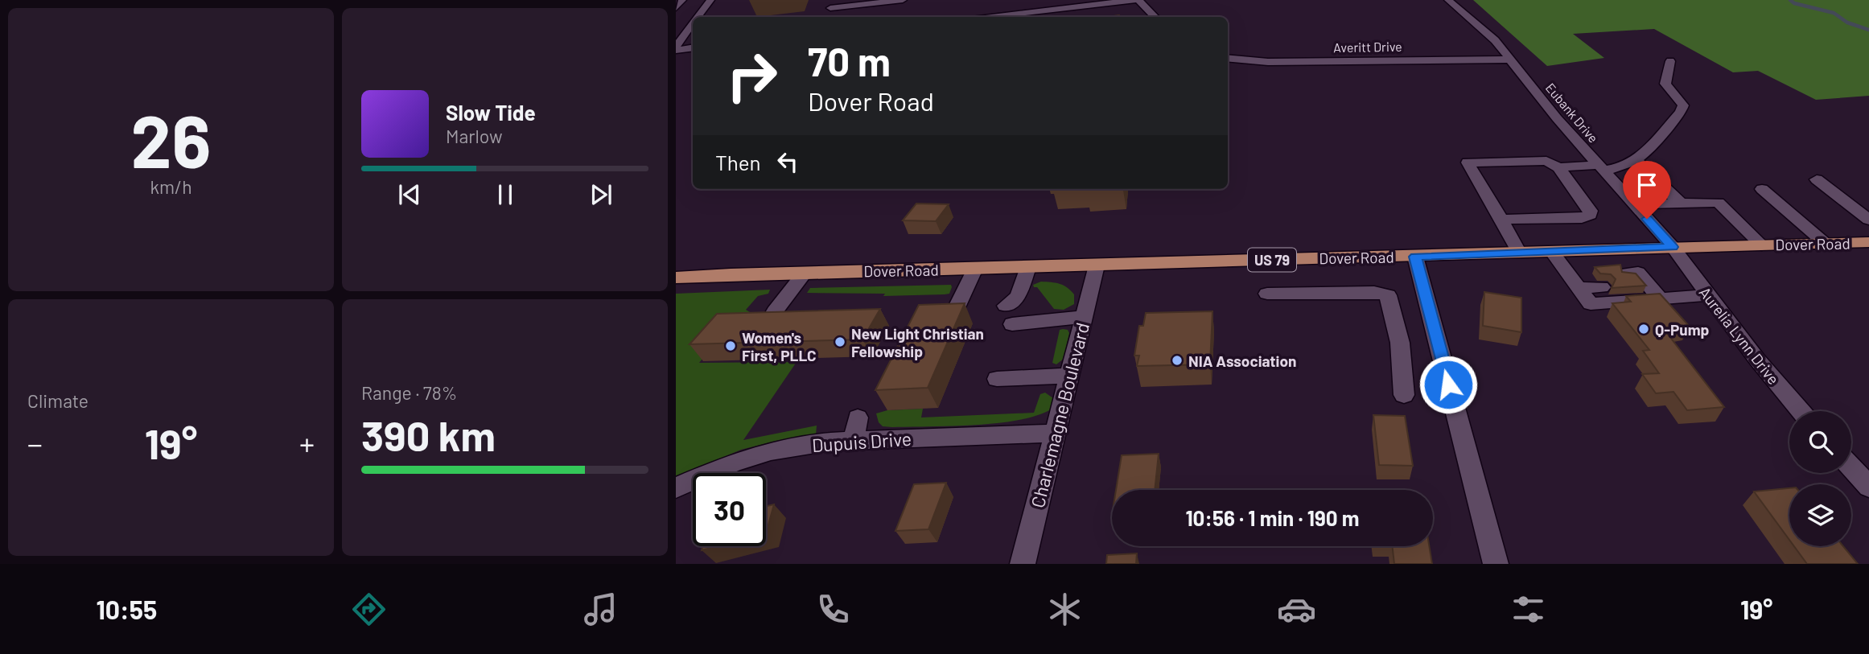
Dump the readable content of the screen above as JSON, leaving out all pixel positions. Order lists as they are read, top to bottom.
{
  "streets": {
    "main road": ["Dover Road", "US 79"],
    "street": [
      "Averitt Drive",
      "Eubank Drive",
      "Aurelia Lynn Drive",
      "Charlemagne Boulevard",
      "Dupuis Drive"
    ]
  },
  "crossings": [
    ["Averitt Drive", "Eubank Drive"],
    ["Eubank Drive", "Dover Road"],
    ["Eubank Drive", "Aurelia Lynn Drive"],
    ["Dover Road", "Aurelia Lynn Drive"],
    ["Dover Road", "Charlemagne Boulevard"],
    ["Charlemagne Boulevard", "Dupuis Drive"]
  ],
  "places": [
    "Q-Pump",
    "New Light Christian Fellowship",
    "Women's First, PLLC",
    "NIA Association"
  ],
  "page": {
    "tile": [
      ["26", "km/h"],
      "Climate",
      ["Range · 78%", "390 km"]
    ],
    "turn": ["70 m", "Dover Road"],
    "song": ["Slow Tide", "Marlow"],
    "then": "Then",
    "heat": ["−", "19°", "+"],
    "limit": "30",
    "trip": "10:56 · 1 min · 190 m",
    "tabs": ["10:55", "19°"]
  }
}
